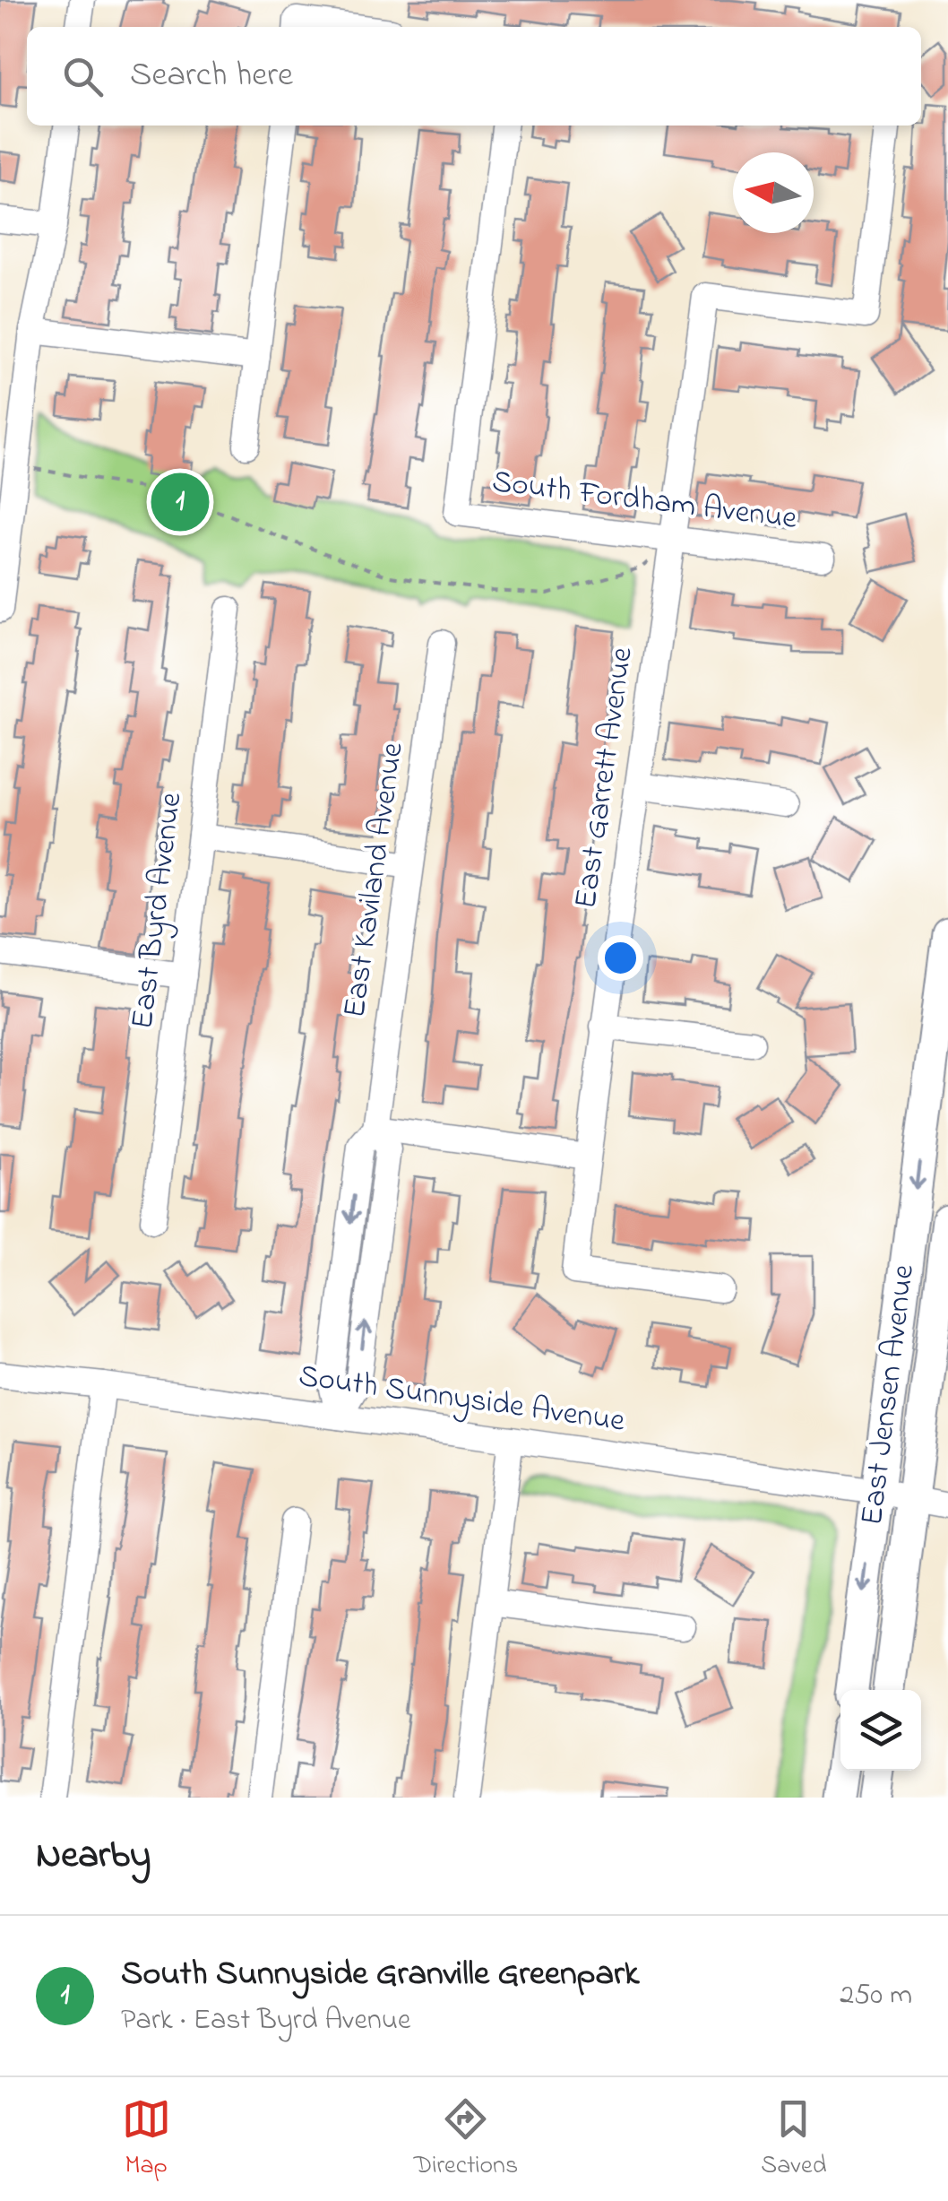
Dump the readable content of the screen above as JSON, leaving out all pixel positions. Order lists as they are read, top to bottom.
{
  "streets": {
    "main road": ["East Jensen Avenue"],
    "street": [
      "South Fordham Avenue",
      "East Garrett Avenue",
      "East Kaviland Avenue",
      "East Byrd Avenue",
      "South Sunnyside Avenue"
    ]
  },
  "crossings": [
    ["South Fordham Avenue", "East Garrett Avenue"],
    ["East Kaviland Avenue", "South Sunnyside Avenue"],
    ["East Jensen Avenue", "South Sunnyside Avenue"]
  ],
  "north": "left",
  "page": {
    "search": "Search here",
    "pins": "1",
    "heading": "Nearby",
    "list": [
      {
        "mark": "1",
        "name": "South Sunnyside Granville Greenpark",
        "note": "Park · East Byrd Avenue",
        "value": "250 m"
      }
    ],
    "nav": ["Map", "Directions", "Saved"]
  }
}
